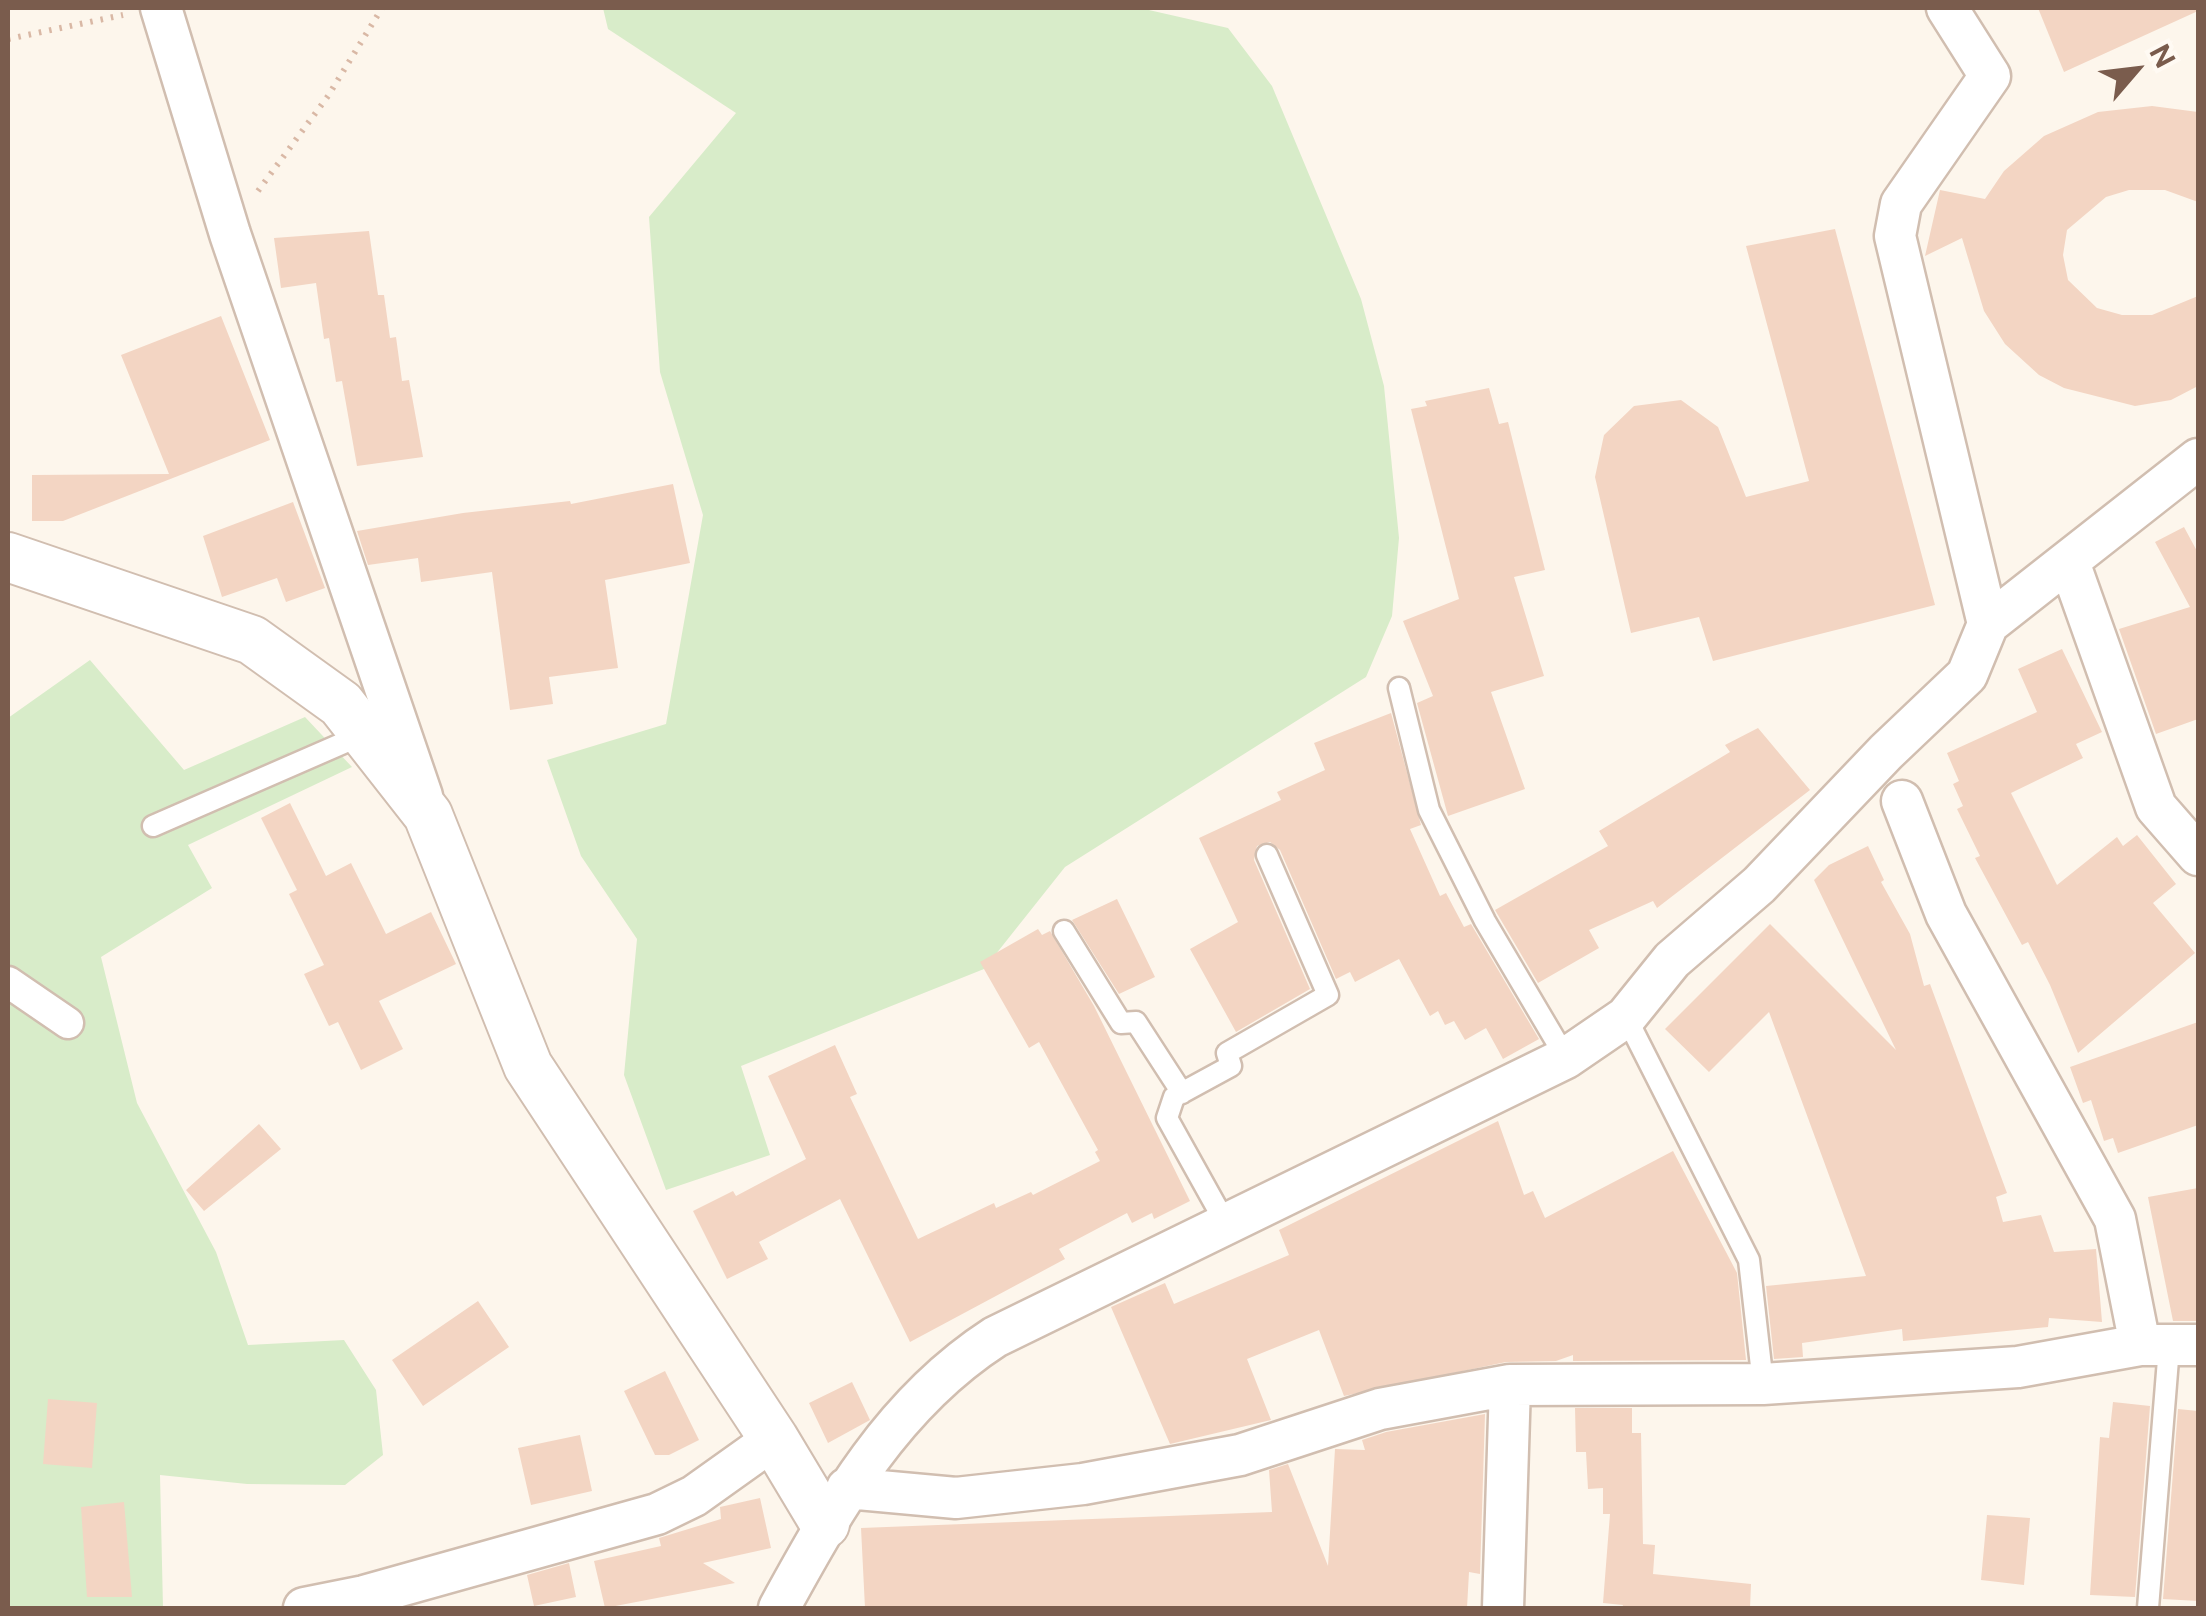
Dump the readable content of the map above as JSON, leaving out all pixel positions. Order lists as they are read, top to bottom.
{
  "north": "top right"
}
